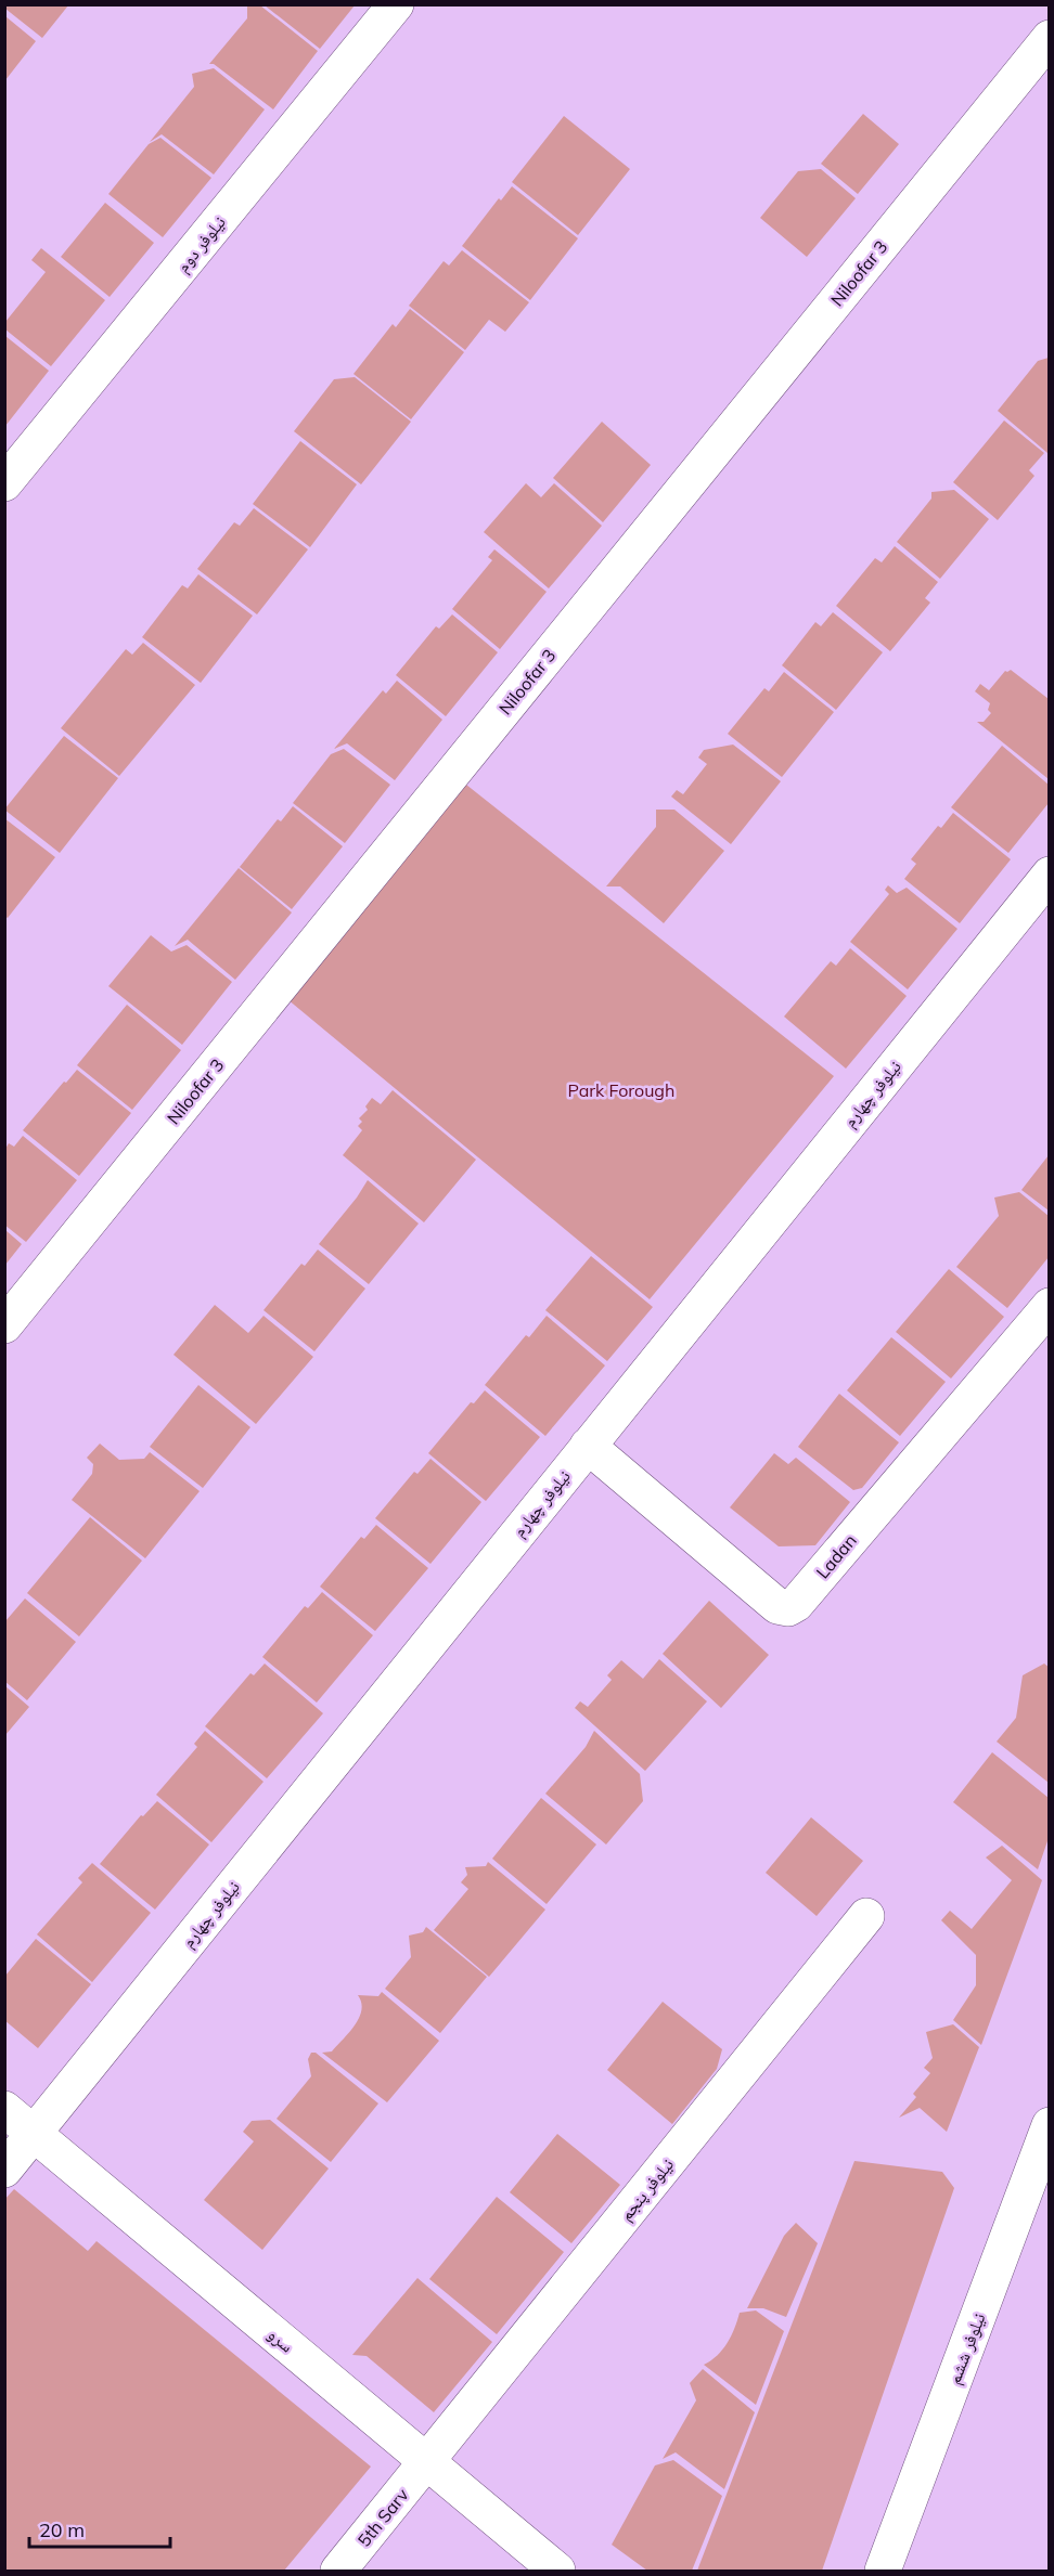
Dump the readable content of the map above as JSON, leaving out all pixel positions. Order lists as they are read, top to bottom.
{
  "streets": {
    "street": [
      "نیلوفر دوم",
      "Niloofar 3",
      "نیلوفر چهارم",
      "Ladan",
      "نیلوفر پنجم",
      "سرو",
      "نیلوفر ششم",
      "5th Sarv"
    ]
  },
  "crossings": [
    ["نیلوفر چهارم", "Ladan"],
    ["نیلوفر چهارم", "سرو"],
    ["نیلوفر پنجم", "سرو"],
    ["نیلوفر پنجم", "5th Sarv"],
    ["سرو", "5th Sarv"]
  ],
  "parks": ["Park Forough"],
  "scale_bar": "20 m"
}
